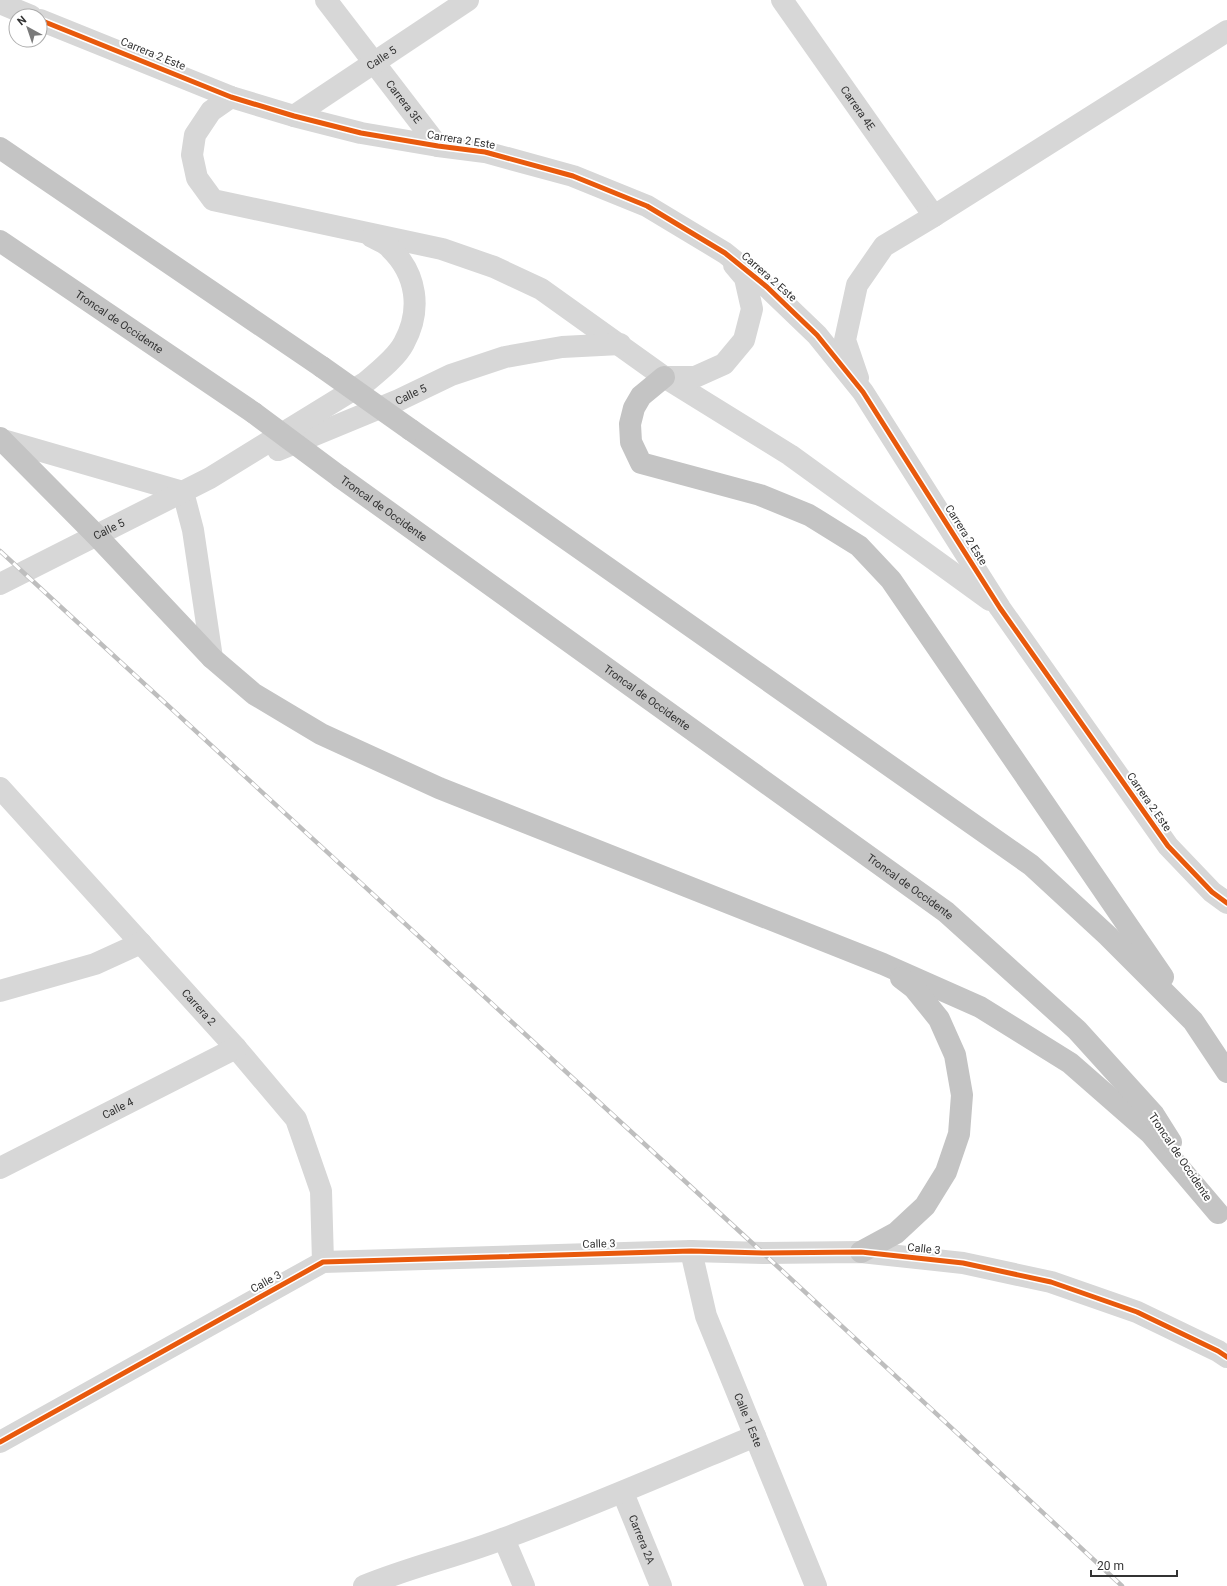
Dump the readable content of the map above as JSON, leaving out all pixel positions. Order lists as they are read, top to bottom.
{
  "streets": {
    "highway": ["Troncal de Occidente"],
    "street": [
      "Carrera 2 Este",
      "Calle 5",
      "Carrera 3E",
      "Carrera 4E",
      "Carrera 2",
      "Calle 4",
      "Calle 3",
      "Calle 1 Este",
      "Carrera 2A"
    ]
  },
  "crossings": [
    ["Carrera 2 Este", "Calle 5"],
    ["Carrera 2 Este", "Carrera 3E"],
    ["Calle 5", "Carrera 3E"],
    ["Carrera 2", "Calle 4"],
    ["Carrera 2", "Calle 3"],
    ["Calle 3", "Calle 1 Este"]
  ],
  "scale_bar": "20 m",
  "north": "top left"
}
